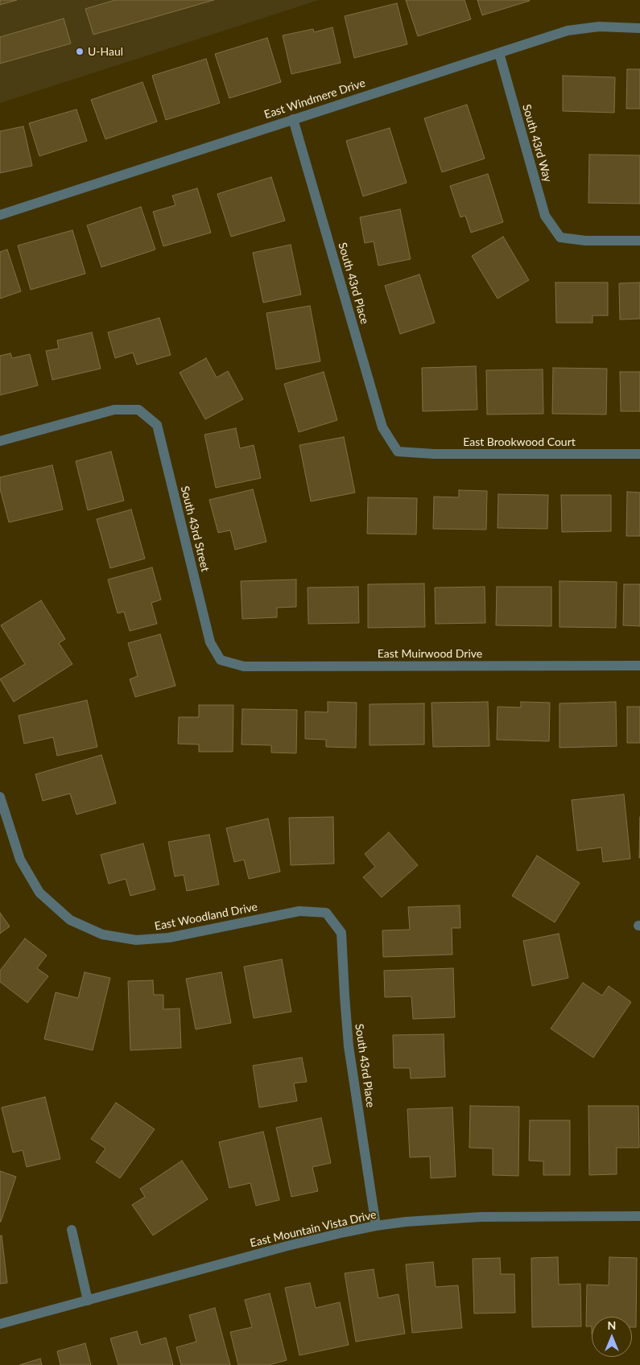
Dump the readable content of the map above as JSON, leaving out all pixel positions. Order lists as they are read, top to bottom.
{
  "streets": {
    "street": [
      "East Windmere Drive",
      "South 43rd Way",
      "South 43rd Place",
      "East Brookwood Court",
      "South 43rd Street",
      "East Muirwood Drive",
      "East Woodland Drive",
      "East Mountain Vista Drive"
    ]
  },
  "crossings": [
    ["East Windmere Drive", "South 43rd Way"],
    ["East Windmere Drive", "South 43rd Place"],
    ["South 43rd Place", "East Brookwood Court"],
    ["South 43rd Place", "East Woodland Drive"],
    ["South 43rd Place", "East Mountain Vista Drive"],
    ["South 43rd Street", "East Muirwood Drive"]
  ],
  "places": ["U-Haul"],
  "north": "top"
}
